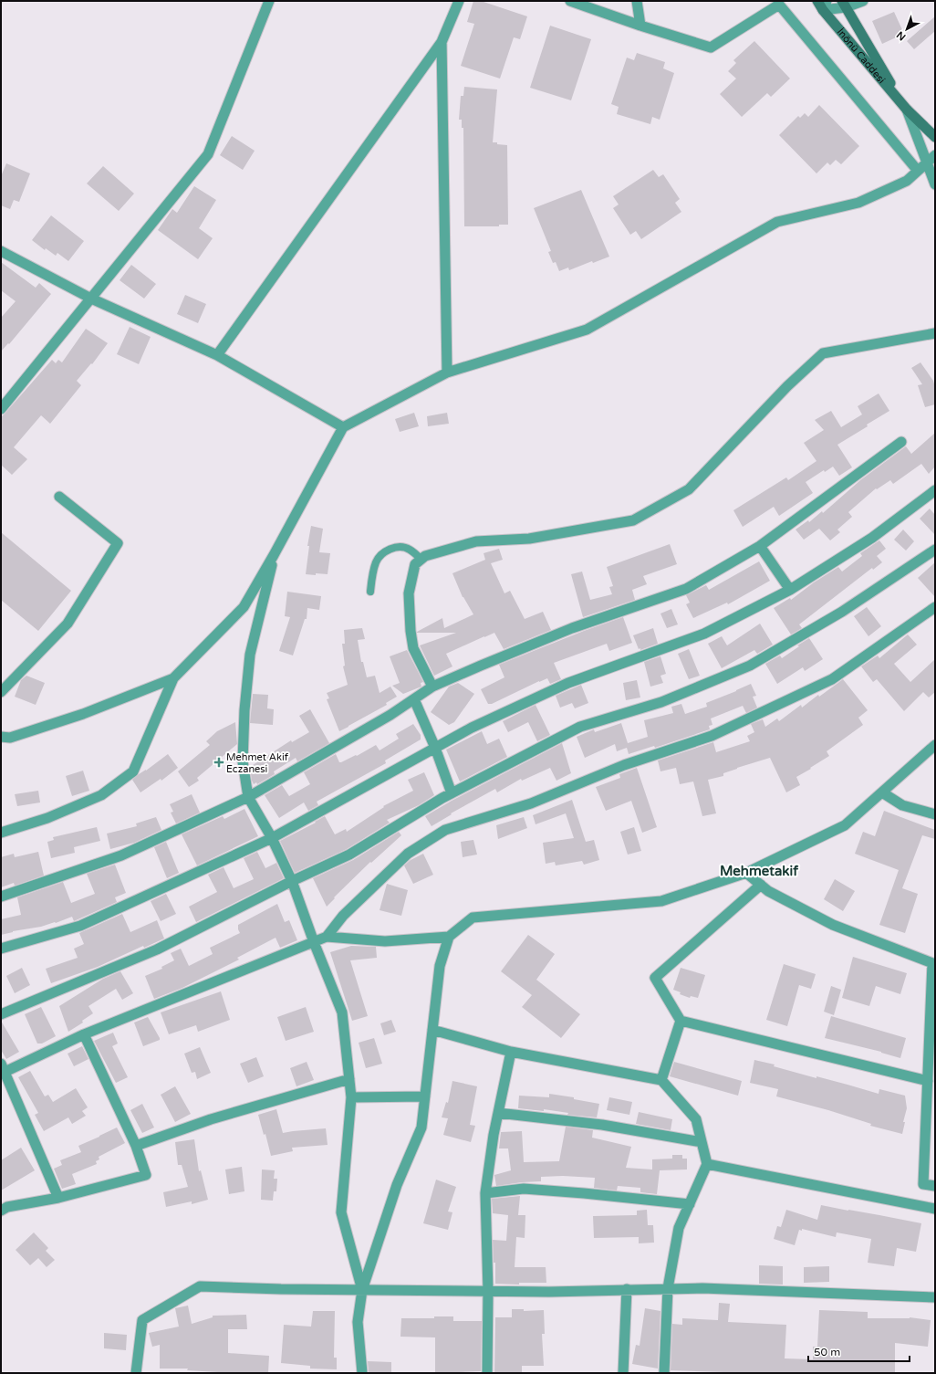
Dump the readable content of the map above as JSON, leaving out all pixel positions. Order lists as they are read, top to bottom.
{
  "streets": {
    "main road": ["İnönü Caddesi"]
  },
  "districts": ["Mehmetakif"],
  "places": {
    "health": ["Mehmet Akif Eczanesi"]
  },
  "scale_bar": "50 m",
  "north": "bottom left"
}
